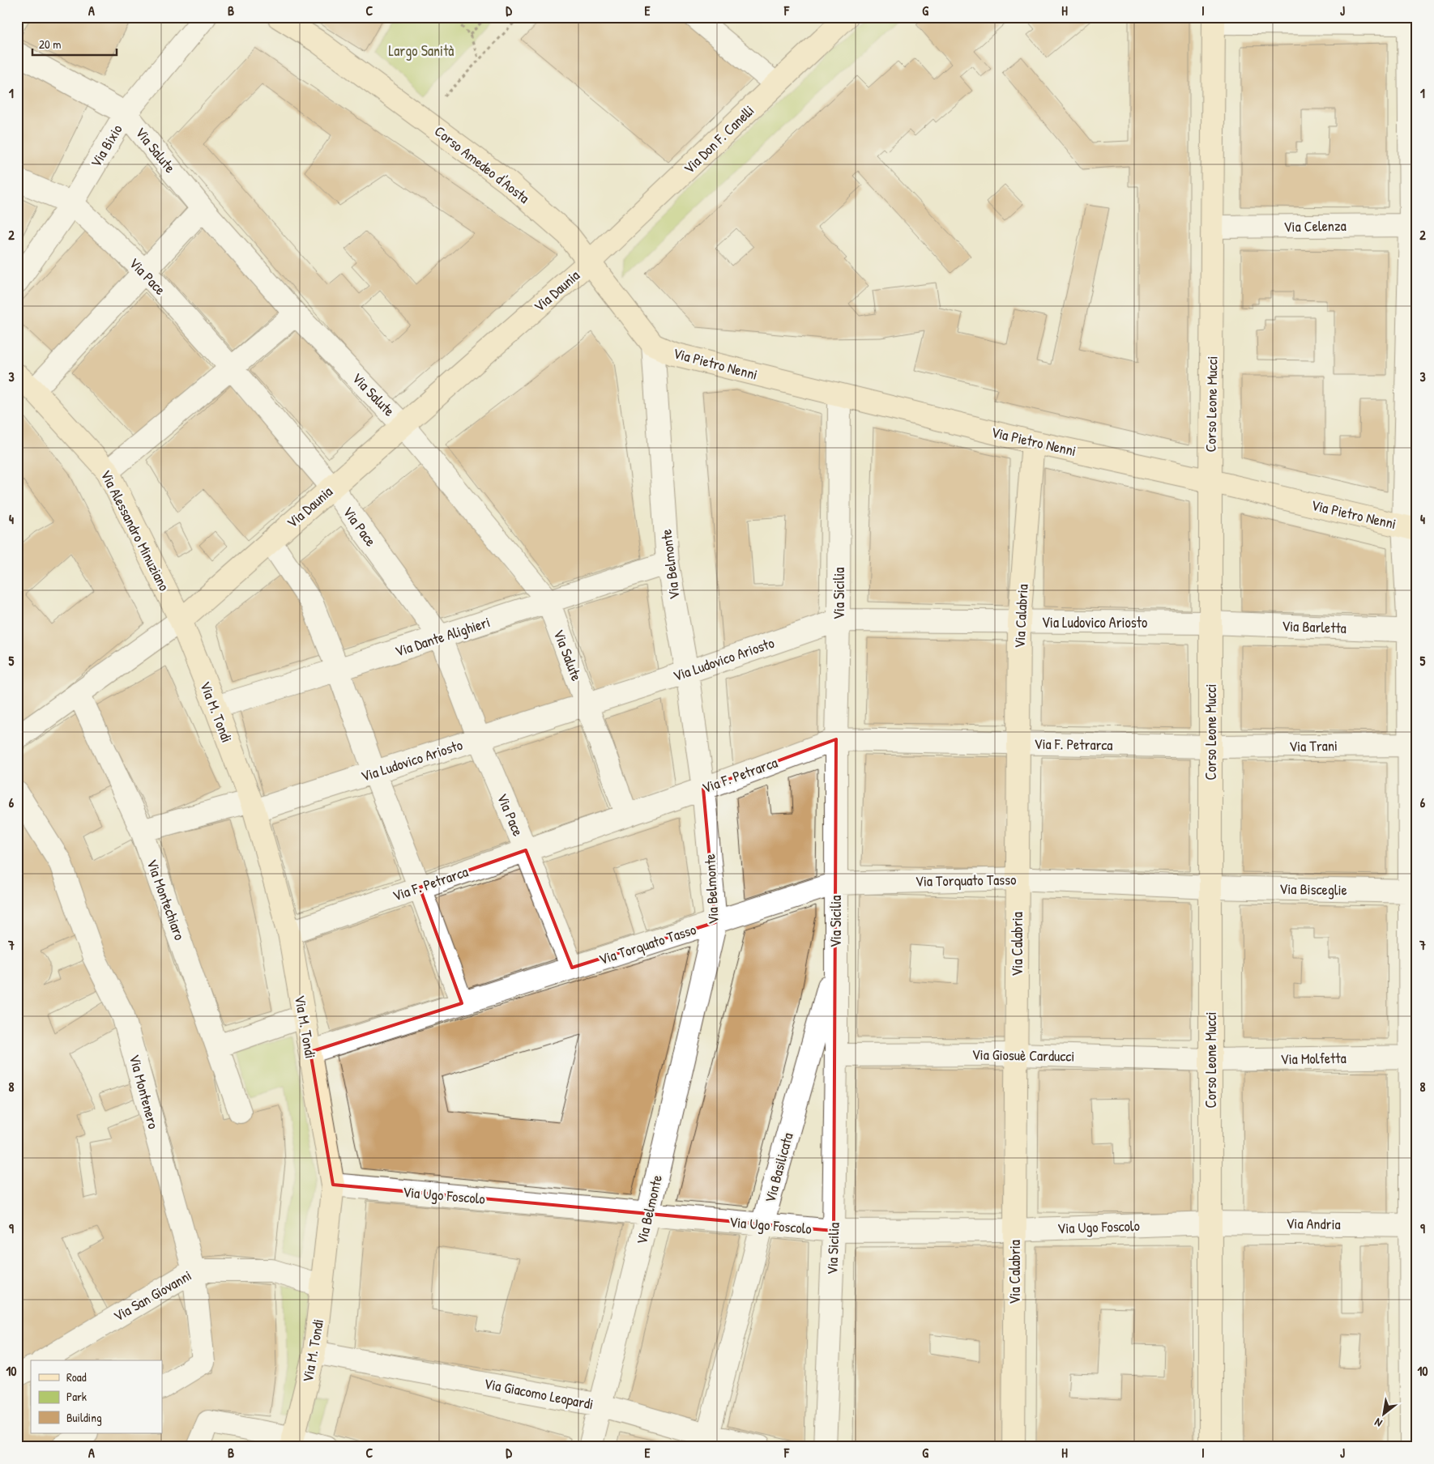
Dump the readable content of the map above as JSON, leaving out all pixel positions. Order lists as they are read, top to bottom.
{
  "streets": {
    "street": [
      "Via Don F. Canelli",
      "Via Bixio",
      "Via Salute",
      "Corso Amedeo d'Aosta",
      "Via Celenza",
      "Via Pace",
      "Via Daunia",
      "Via Pietro Nenni",
      "Corso Leone Mucci",
      "Via Alessandro Minuziano",
      "Via Belmonte",
      "Via Sicilia",
      "Via Calabria",
      "Via Ludovico Ariosto",
      "Via Barletta",
      "Via Dante Alighieri",
      "Via M. Tondi",
      "Via F. Petrarca",
      "Via Trani",
      "Via Torquato Tasso",
      "Via Bisceglie",
      "Via Montechiaro",
      "Via Giosuè Carducci",
      "Via Molfetta",
      "Via Montenero",
      "Via Basilicata",
      "Via Ugo Foscolo",
      "Via Andria",
      "Via San Giovanni",
      "Via Giacomo Leopardi"
    ]
  },
  "crossings": [
    ["Via Don F. Canelli", "Corso Amedeo d'Aosta"],
    ["Via Don F. Canelli", "Via Daunia"],
    ["Via Bixio", "Via Salute"],
    ["Via Bixio", "Via Pace"],
    ["Via Salute", "Via Daunia"],
    ["Via Salute", "Via Ludovico Ariosto"],
    ["Via Salute", "Via Dante Alighieri"],
    ["Via Salute", "Via F. Petrarca"],
    ["Corso Amedeo d'Aosta", "Via Daunia"],
    ["Corso Amedeo d'Aosta", "Via Pietro Nenni"],
    ["Corso Amedeo d'Aosta", "Via Belmonte"],
    ["Via Celenza", "Corso Leone Mucci"],
    ["Via Pace", "Via Daunia"],
    ["Via Pace", "Via Ludovico Ariosto"],
    ["Via Pace", "Via Dante Alighieri"],
    ["Via Pace", "Via F. Petrarca"],
    ["Via Pace", "Via Torquato Tasso"],
    ["Via Daunia", "Via Alessandro Minuziano"],
    ["Via Daunia", "Via M. Tondi"],
    ["Via Daunia", "Via Montechiaro"],
    ["Via Pietro Nenni", "Corso Leone Mucci"],
    ["Via Pietro Nenni", "Via Belmonte"],
    ["Via Pietro Nenni", "Via Sicilia"],
    ["Via Pietro Nenni", "Via Calabria"],
    ["Corso Leone Mucci", "Via Ludovico Ariosto"],
    ["Corso Leone Mucci", "Via Barletta"],
    ["Corso Leone Mucci", "Via F. Petrarca"],
    ["Corso Leone Mucci", "Via Trani"],
    ["Corso Leone Mucci", "Via Torquato Tasso"],
    ["Corso Leone Mucci", "Via Bisceglie"],
    ["Corso Leone Mucci", "Via Giosuè Carducci"],
    ["Corso Leone Mucci", "Via Molfetta"],
    ["Corso Leone Mucci", "Via Ugo Foscolo"],
    ["Corso Leone Mucci", "Via Andria"],
    ["Via Alessandro Minuziano", "Via M. Tondi"],
    ["Via Belmonte", "Via Ludovico Ariosto"],
    ["Via Belmonte", "Via Dante Alighieri"],
    ["Via Belmonte", "Via F. Petrarca"],
    ["Via Belmonte", "Via Torquato Tasso"],
    ["Via Belmonte", "Via Ugo Foscolo"],
    ["Via Belmonte", "Via Giacomo Leopardi"],
    ["Via Sicilia", "Via Ludovico Ariosto"],
    ["Via Sicilia", "Via F. Petrarca"],
    ["Via Sicilia", "Via Torquato Tasso"],
    ["Via Sicilia", "Via Giosuè Carducci"],
    ["Via Sicilia", "Via Basilicata"],
    ["Via Sicilia", "Via Ugo Foscolo"],
    ["Via Calabria", "Via Ludovico Ariosto"],
    ["Via Calabria", "Via F. Petrarca"],
    ["Via Calabria", "Via Torquato Tasso"],
    ["Via Calabria", "Via Giosuè Carducci"],
    ["Via Calabria", "Via Ugo Foscolo"],
    ["Via Ludovico Ariosto", "Via Barletta"],
    ["Via Ludovico Ariosto", "Via M. Tondi"],
    ["Via Ludovico Ariosto", "Via Montechiaro"],
    ["Via Dante Alighieri", "Via M. Tondi"],
    ["Via M. Tondi", "Via F. Petrarca"],
    ["Via M. Tondi", "Via Torquato Tasso"],
    ["Via M. Tondi", "Via Ugo Foscolo"],
    ["Via M. Tondi", "Via San Giovanni"],
    ["Via M. Tondi", "Via Giacomo Leopardi"],
    ["Via F. Petrarca", "Via Trani"],
    ["Via Torquato Tasso", "Via Bisceglie"],
    ["Via Giosuè Carducci", "Via Molfetta"],
    ["Via Montenero", "Via San Giovanni"],
    ["Via Basilicata", "Via Ugo Foscolo"],
    ["Via Basilicata", "Via Giacomo Leopardi"],
    ["Via Ugo Foscolo", "Via Andria"]
  ],
  "parks": ["Largo Sanità"],
  "legend": ["Road", "Park", "Building"],
  "scale_bar": "20 m",
  "north": "bottom left",
  "grid": {
    "columns": [
      "A",
      "B",
      "C",
      "D",
      "E",
      "F",
      "G",
      "H",
      "I",
      "J"
    ],
    "rows": [
      "1",
      "2",
      "3",
      "4",
      "5",
      "6",
      "7",
      "8",
      "9",
      "10"
    ]
  }
}
